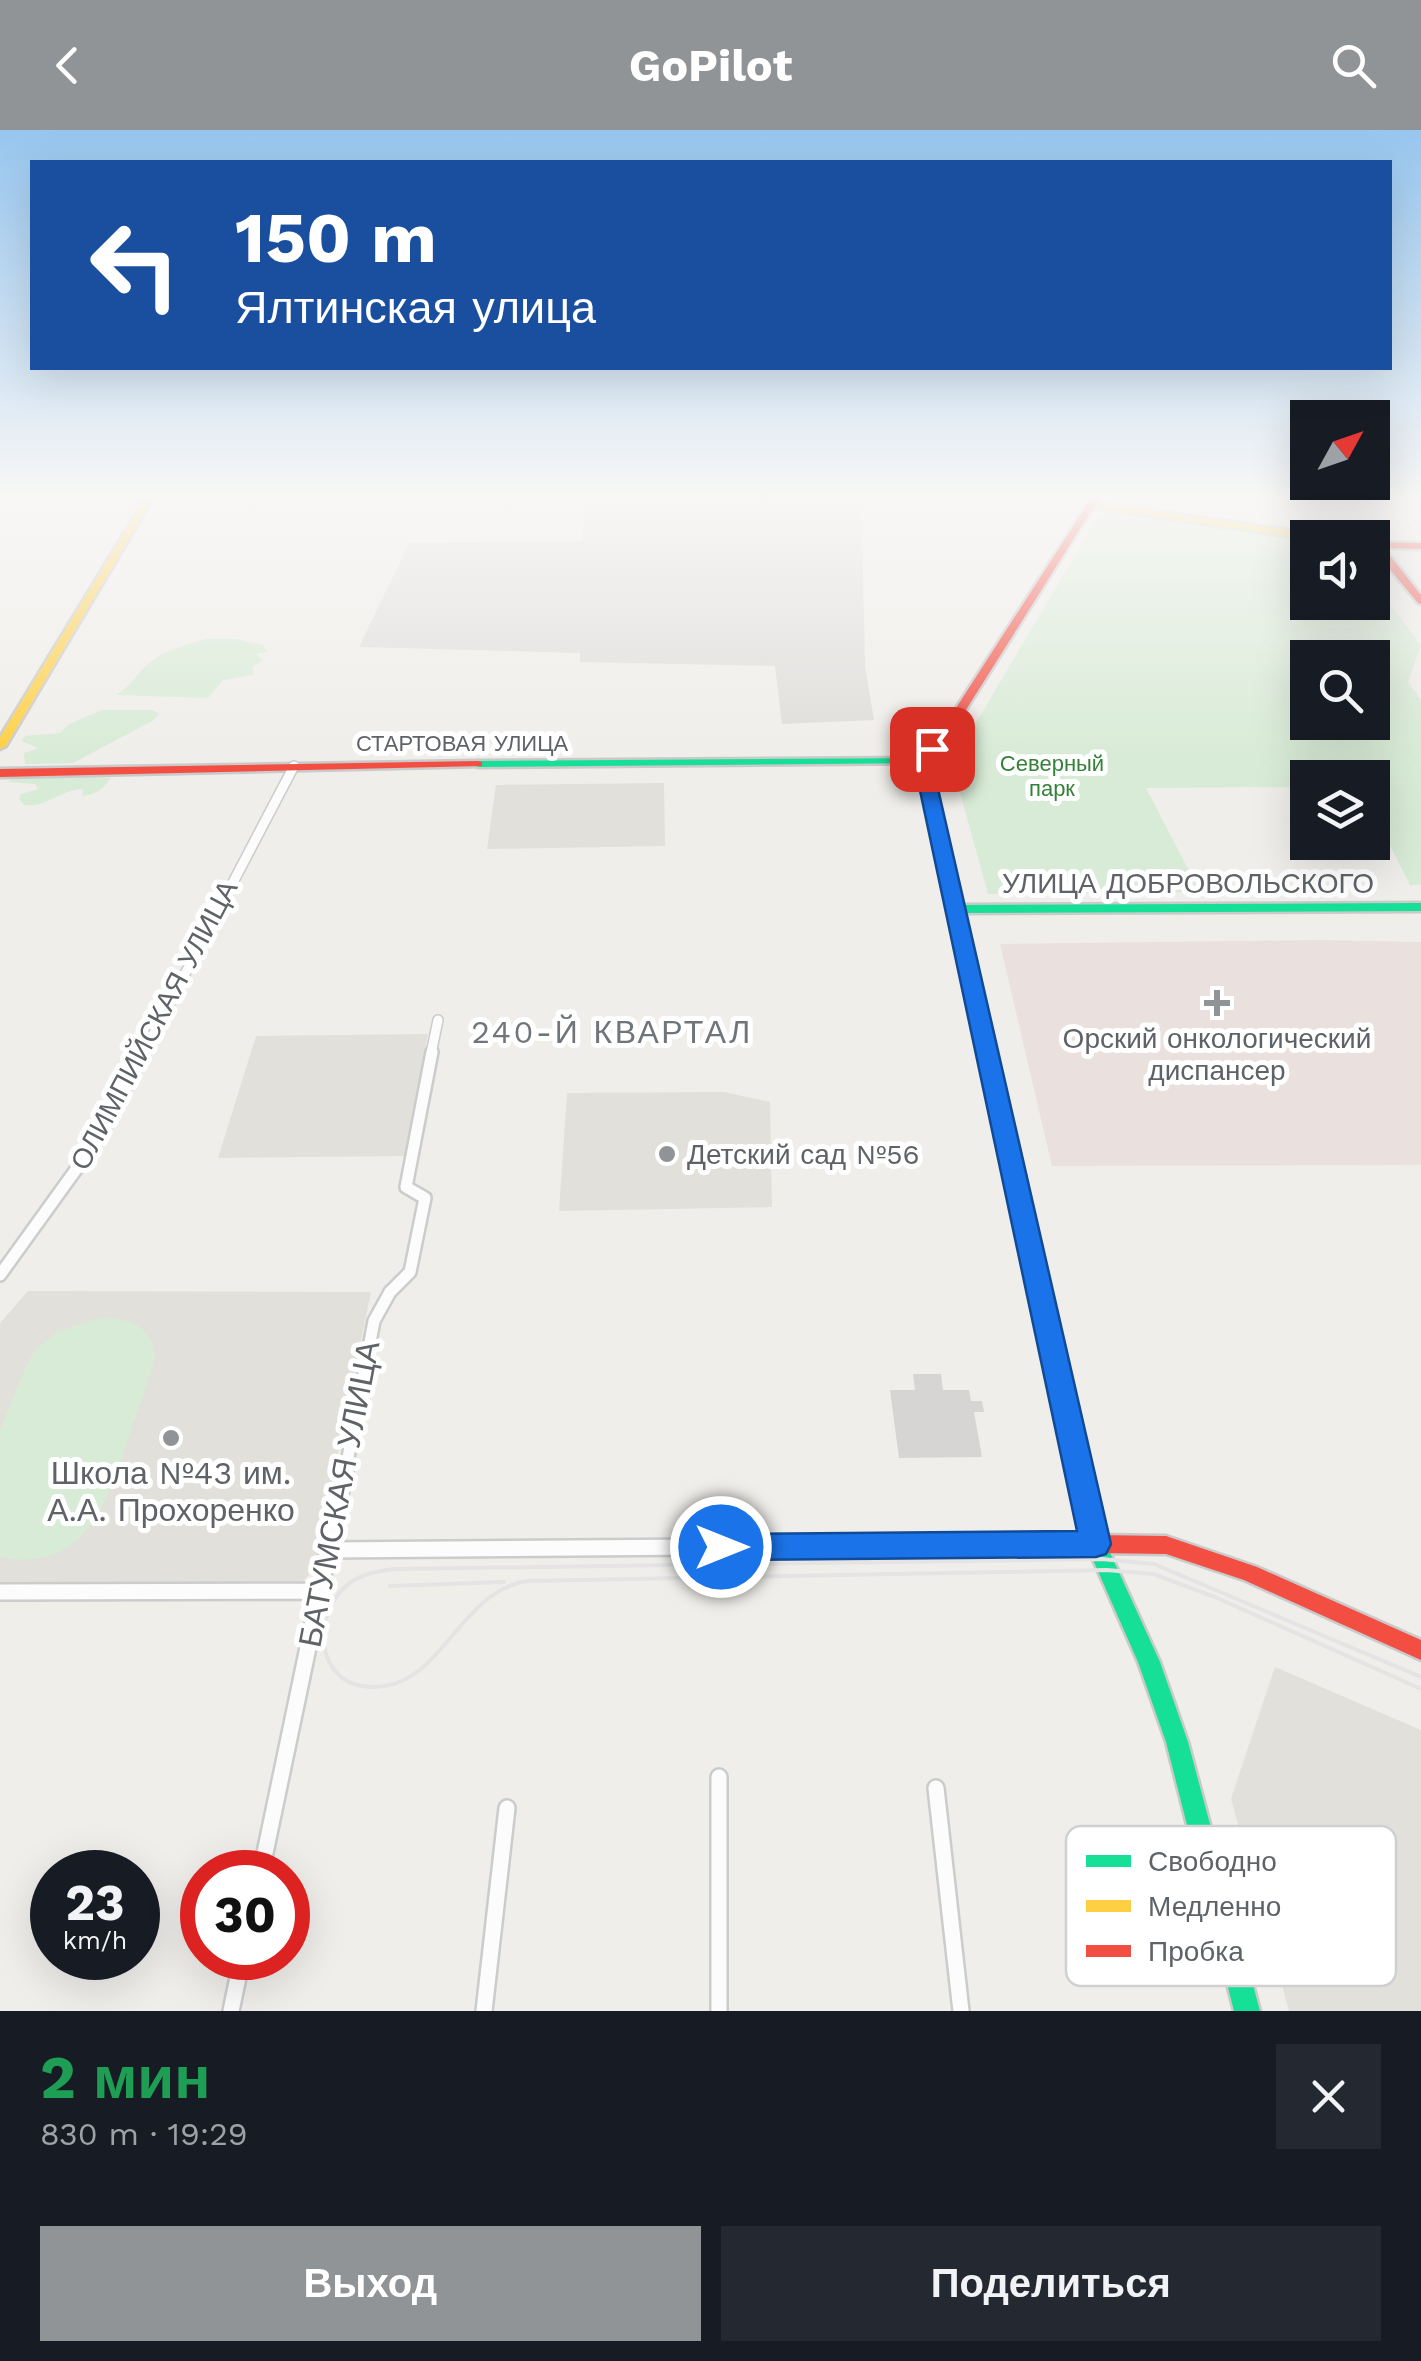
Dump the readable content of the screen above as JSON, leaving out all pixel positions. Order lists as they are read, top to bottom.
{
  "streets": {
    "main road": ["СТАРТОВАЯ УЛИЦА", "УЛИЦА ДОБРОВОЛЬСКОГО"],
    "street": ["ОЛИМПИЙСКАЯ УЛИЦА", "БАТУМСКАЯ УЛИЦА"]
  },
  "crossings": [
    ["СТАРТОВАЯ УЛИЦА", "ОЛИМПИЙСКАЯ УЛИЦА"]
  ],
  "districts": ["240-Й КВАРТАЛ"],
  "parks": ["Северный парк"],
  "places": {
    "health": ["Орский онкологический диспансер"],
    "other": ["Детский сад №56", "Школа №43 им. А.А. Прохоренко"]
  },
  "legend": ["Свободно", "Медленно", "Пробка"],
  "north": "top right",
  "page": {
    "header": "GoPilot",
    "turn": ["150 m", "Ялтинская улица"],
    "speed": "23 km/h",
    "limit": "30",
    "heading": ["2 мин", "830 m · 19:29"],
    "buttons": ["Выход", "Поделиться"]
  }
}
